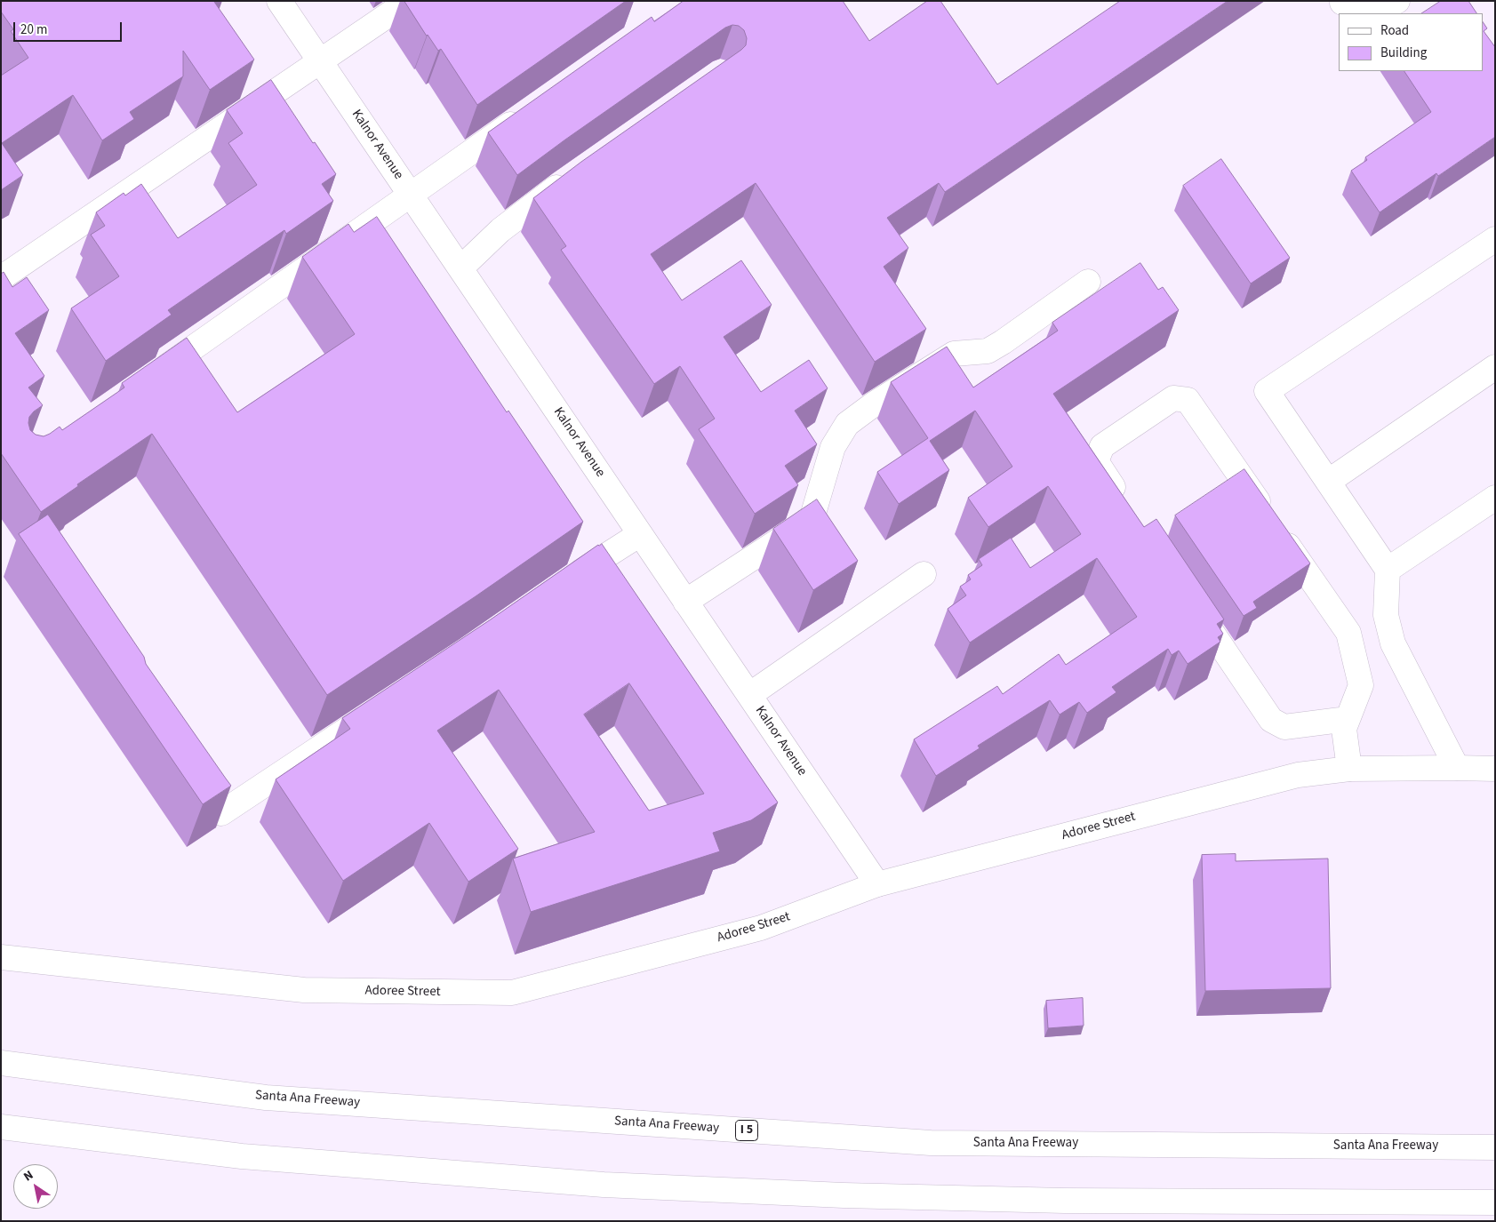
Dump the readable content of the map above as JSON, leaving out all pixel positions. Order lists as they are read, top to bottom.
{
  "streets": {
    "main road": [
      "Kalnor Avenue",
      "Adoree Street",
      "Santa Ana Freeway",
      "I 5"
    ]
  },
  "crossings": [
    ["Kalnor Avenue", "Adoree Street"]
  ],
  "legend": ["Road", "Building"],
  "scale_bar": "20 m",
  "north": "top left"
}
